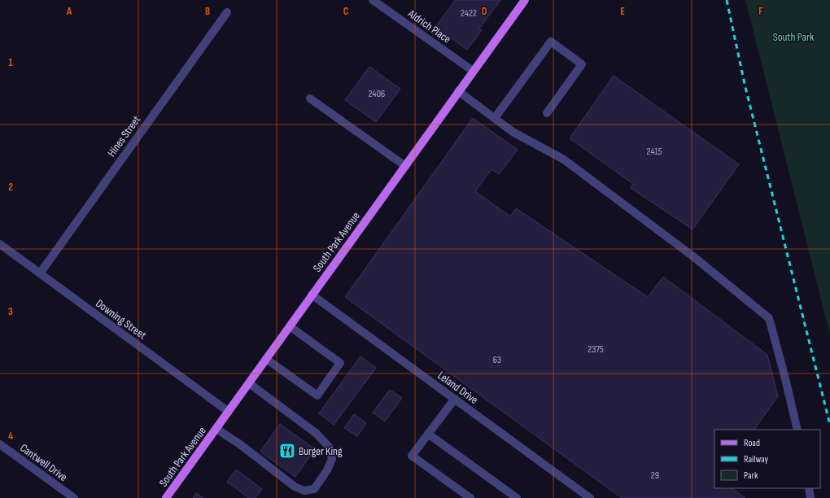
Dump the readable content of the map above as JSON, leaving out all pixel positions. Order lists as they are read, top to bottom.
{
  "streets": {
    "main road": ["South Park Avenue"],
    "street": [
      "Aldrich Place",
      "Hines Street",
      "Downing Street",
      "Leland Drive",
      "Cantwell Drive"
    ]
  },
  "crossings": [
    ["Aldrich Place", "South Park Avenue"],
    ["Hines Street", "Downing Street"],
    ["South Park Avenue", "Downing Street"],
    ["South Park Avenue", "Leland Drive"]
  ],
  "parks": ["South Park"],
  "places": {
    "restaurant": ["Burger King"]
  },
  "house_numbers": [
    "2422",
    "2406",
    "2415",
    "2375",
    "63",
    "29"
  ],
  "legend": ["Road", "Railway", "Park"],
  "grid": {
    "columns": [
      "A",
      "B",
      "C",
      "D",
      "E",
      "F"
    ],
    "rows": [
      "1",
      "2",
      "3",
      "4"
    ]
  }
}
